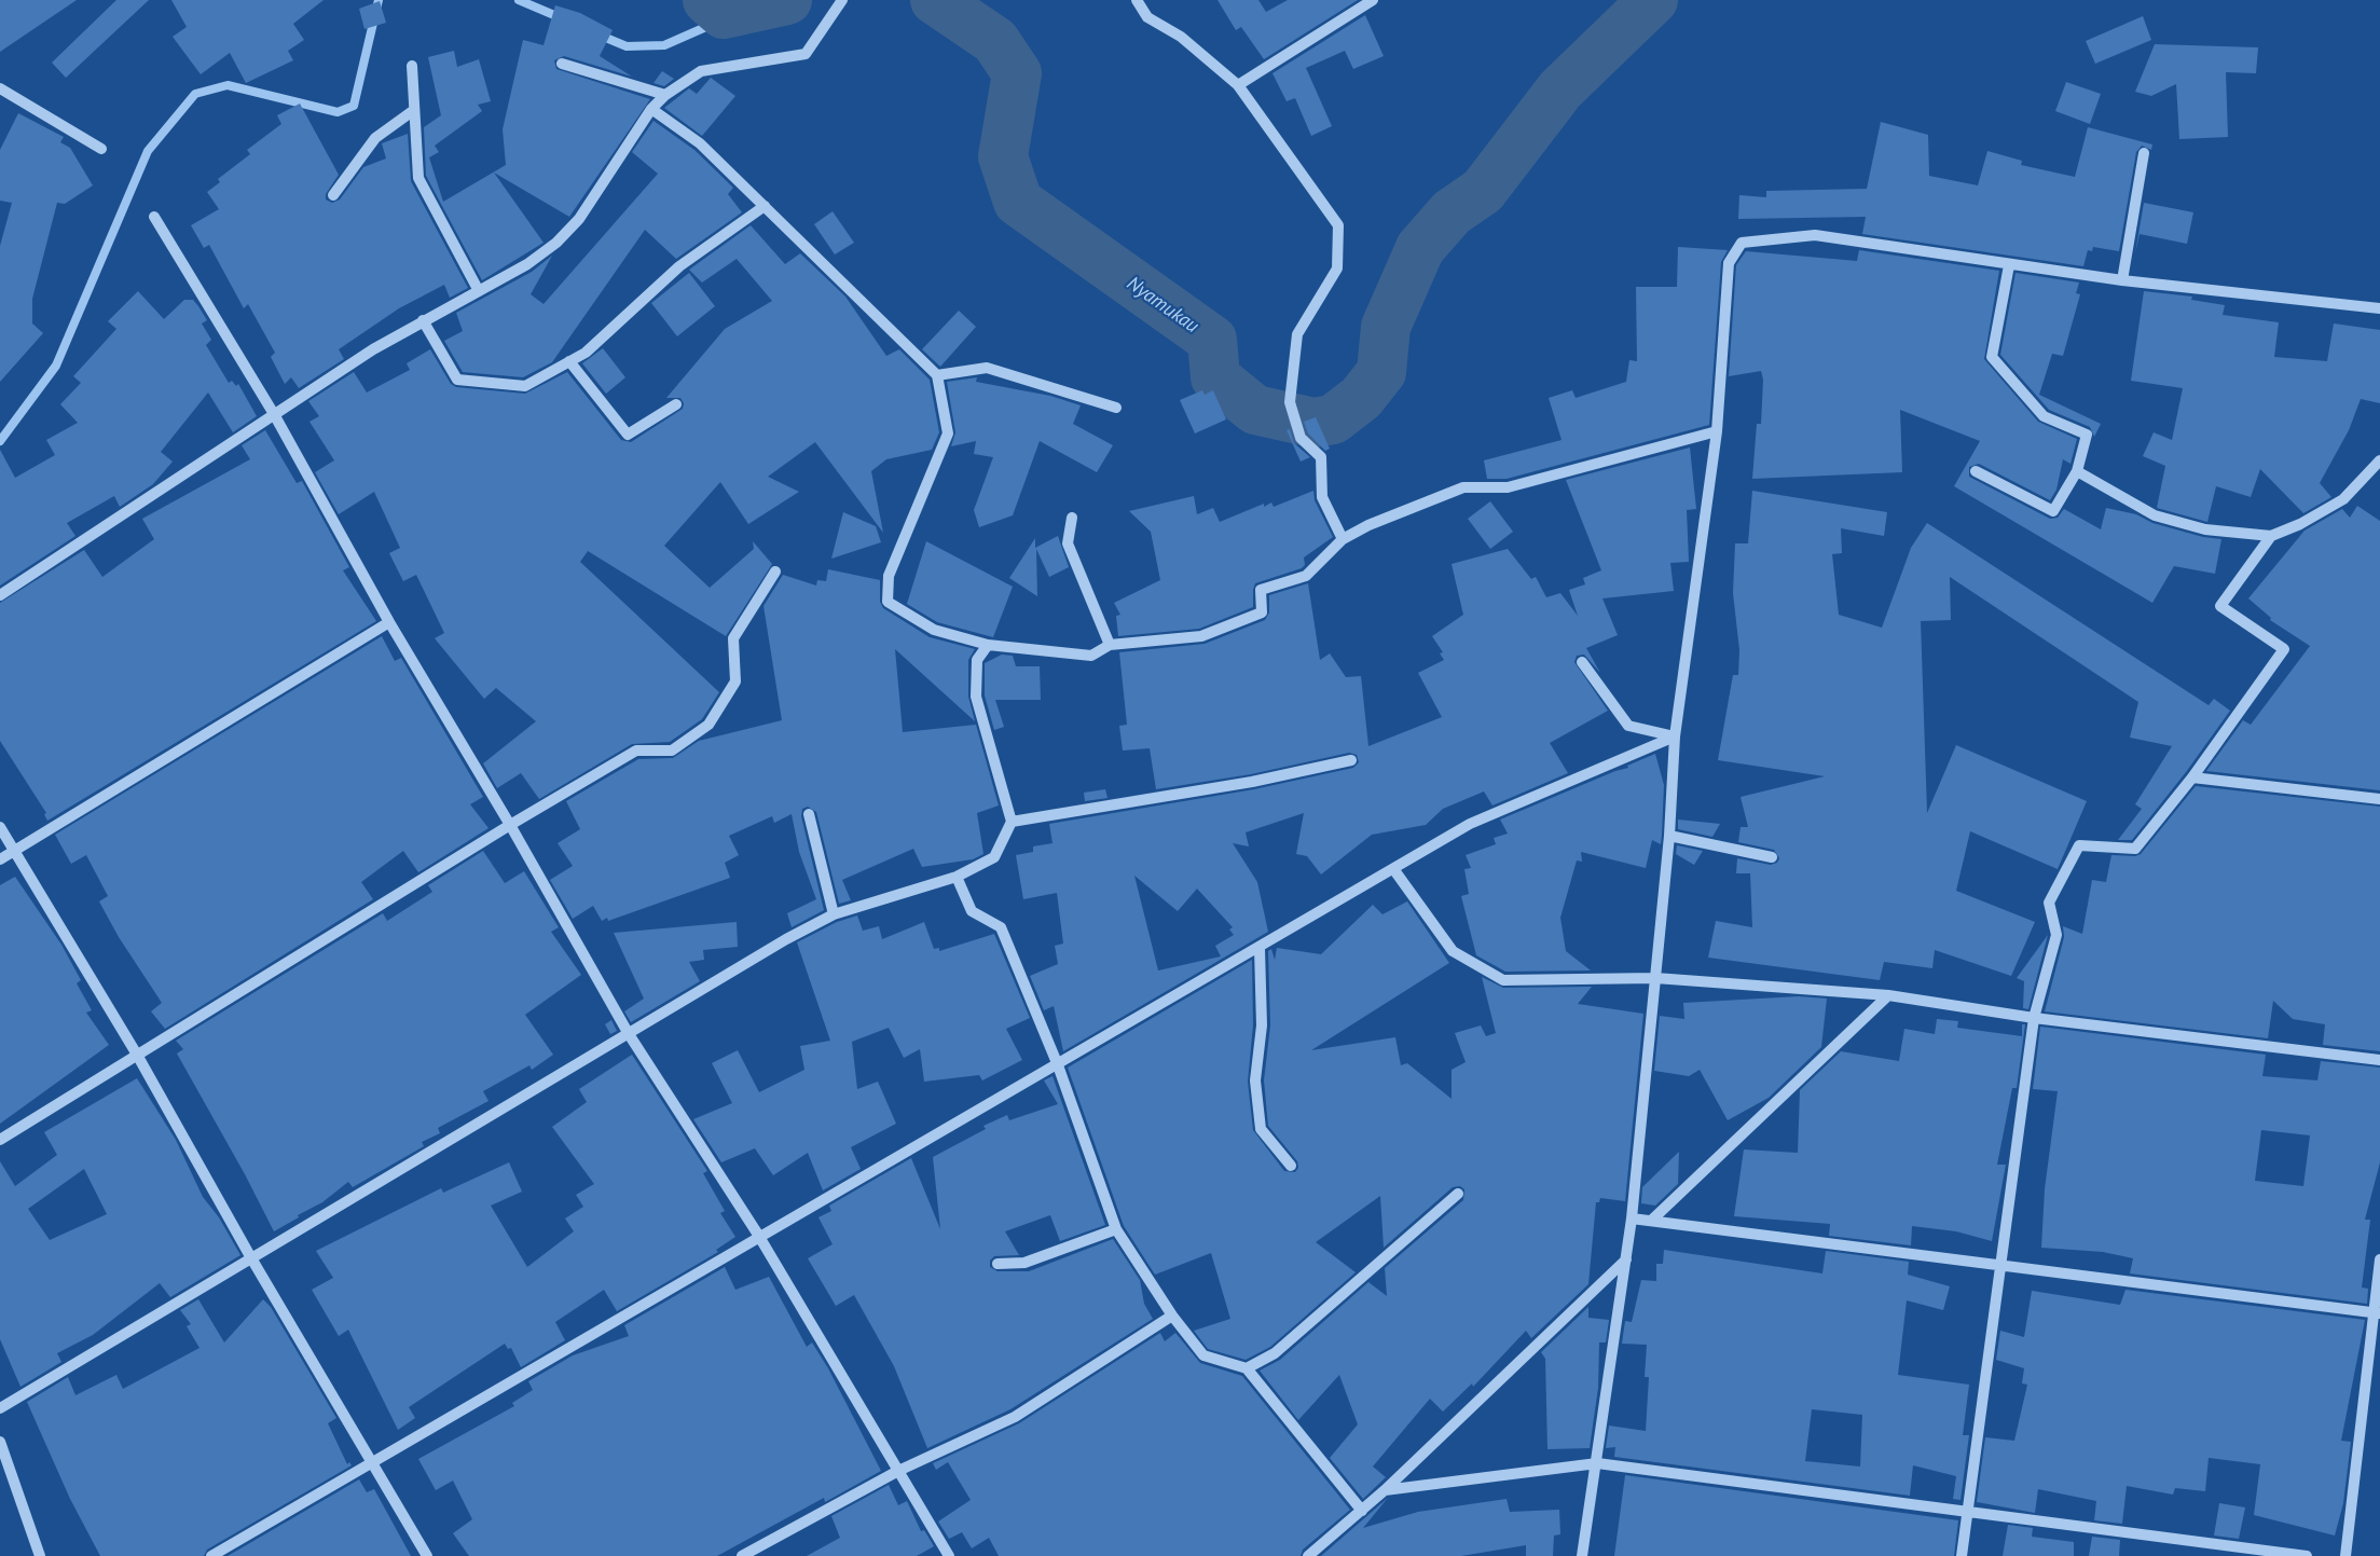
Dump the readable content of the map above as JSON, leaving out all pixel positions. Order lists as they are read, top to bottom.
{
  "water": ["Nyamukau"]
}
